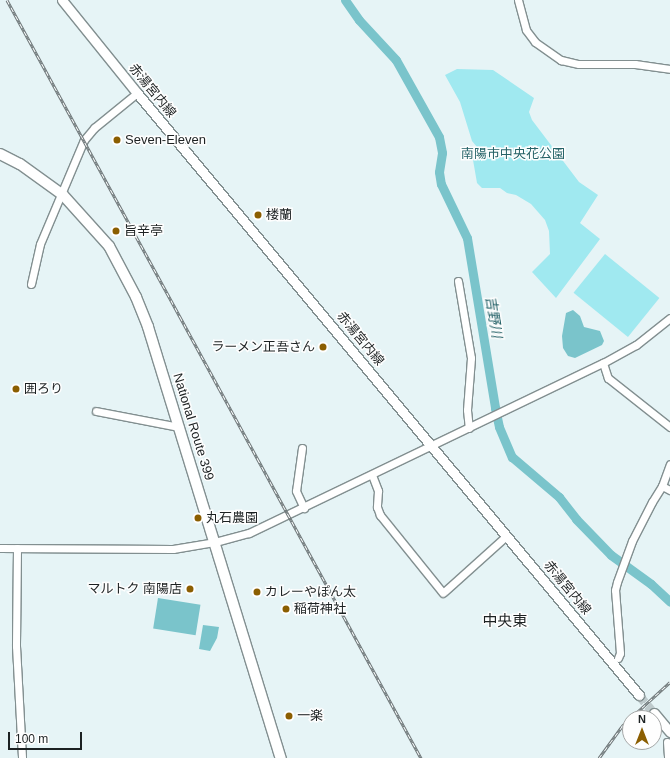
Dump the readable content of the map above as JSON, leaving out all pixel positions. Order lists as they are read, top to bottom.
{
  "streets": {
    "highway": ["National Route 399"],
    "main road": ["赤湯宮内線"]
  },
  "districts": ["中央東"],
  "water": ["吉野川"],
  "parks": ["南陽市中央花公園"],
  "places": [
    "Seven-Eleven",
    "楼蘭",
    "旨辛亭",
    "ラーメン正吾さん",
    "囲ろり",
    "丸石農園",
    "マルトク 南陽店",
    "カレーやぽん太",
    "稲荷神社",
    "一楽"
  ],
  "scale_bar": "100 m",
  "north": "top"
}
